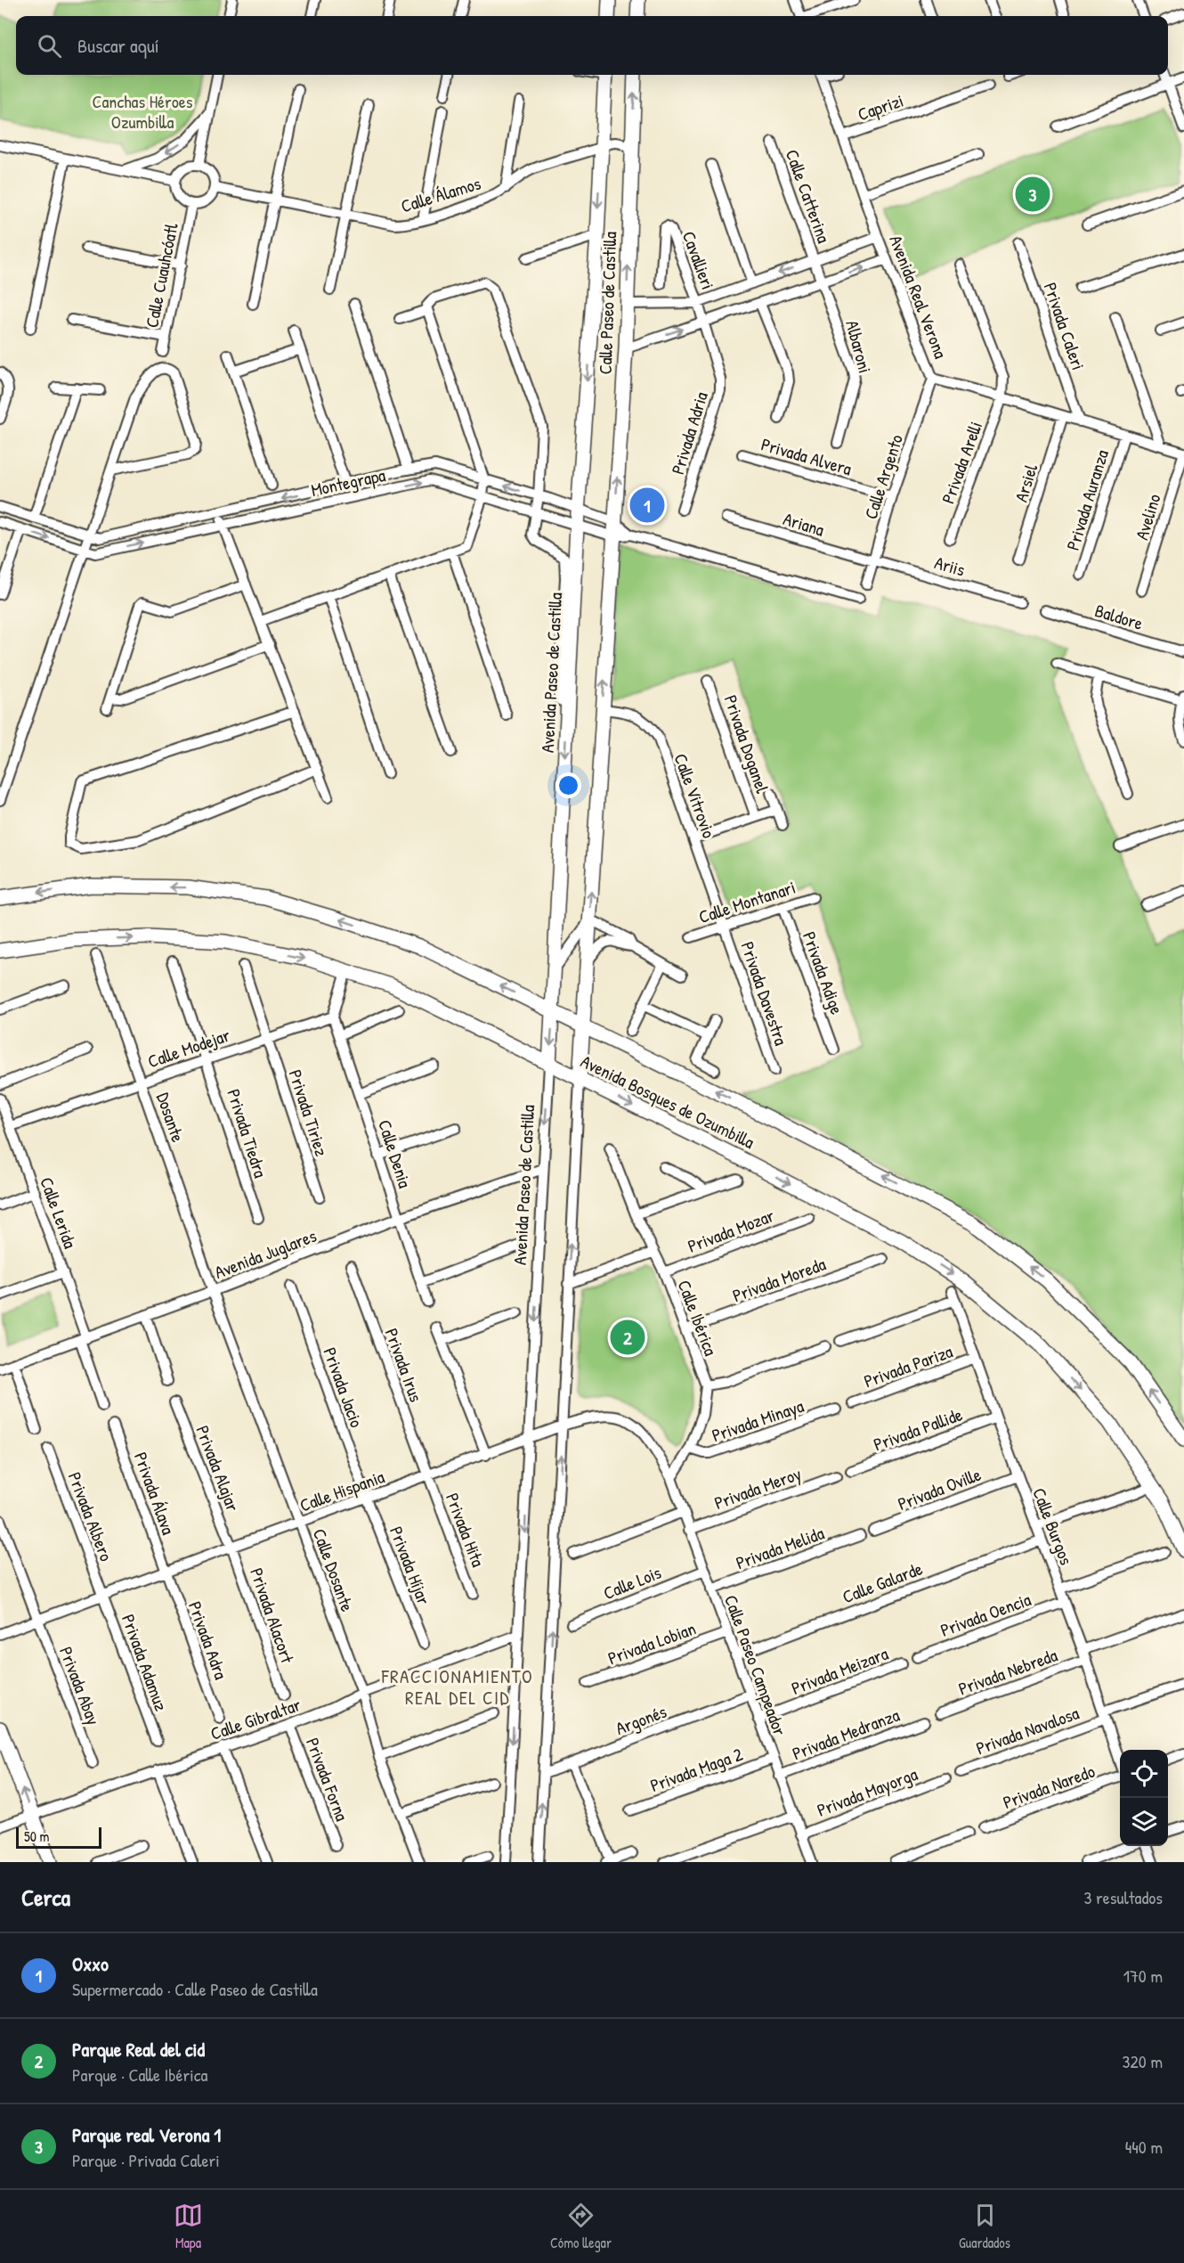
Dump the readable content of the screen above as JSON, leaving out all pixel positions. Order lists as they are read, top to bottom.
{
  "streets": {
    "main road": ["Calle Paseo de Castilla", "Avenida Paseo de Castilla", "Avenida Bosques de Ozumbilla"],
    "street": [
      "Caprizi",
      "Calle Álamos",
      "Calle Catterina",
      "Cavallieri",
      "Calle Cuauhcóatl",
      "Avenida Real Verona",
      "Privada Caleri",
      "Albaroni",
      "Privada Adria",
      "Privada Alvera",
      "Privada Arelli",
      "Calle Argento",
      "Montegrapa",
      "Arsiel",
      "Privada Auranza",
      "Avelino",
      "Ariana",
      "Ariis",
      "Baldore",
      "Privada Doganel",
      "Calle Vitrovio",
      "Calle Montanari",
      "Privada Adige",
      "Privada Davestra",
      "Calle Modejar",
      "Privada Tiriez",
      "Dosante",
      "Privada Tiedra",
      "Calle Denia",
      "Calle Lerida",
      "Privada Mozar",
      "Avenida Juglares",
      "Privada Moreda",
      "Calle Ibérica",
      "Privada Irus",
      "Privada Pariza",
      "Privada Jacio",
      "Privada Minaya",
      "Privada Pallide",
      "Privada Alajar",
      "Privada Meroy",
      "Privada Oville",
      "Calle Hispania",
      "Privada Álava",
      "Privada Albero",
      "Calle Burgos",
      "Privada Hita",
      "Privada Melida",
      "Privada Híjar",
      "Calle Dosante",
      "Calle Lois",
      "Calle Galarde",
      "Privada Oencia",
      "Privada Alacort",
      "Privada Adra",
      "Privada Lobian",
      "Privada Adamuz",
      "Calle Paseo Campeador",
      "Privada Meizara",
      "Privada Nebreda",
      "Privada Abay",
      "Calle Gibraltar",
      "Argonés",
      "Privada Navalosa",
      "Privada Medranza",
      "Privada Maga 2",
      "Privada Forna",
      "Privada Naredo",
      "Privada Mayorga"
    ]
  },
  "crossings": [
    ["Caprizi", "Avenida Real Verona"],
    ["Calle Álamos", "Calle Cuauhcóatl"],
    ["Calle Álamos", "Calle Paseo de Castilla"],
    ["Calle Catterina", "Albaroni"],
    ["Cavallieri", "Privada Adria"],
    ["Avenida Real Verona", "Privada Caleri"],
    ["Avenida Real Verona", "Privada Arelli"],
    ["Avenida Real Verona", "Calle Argento"],
    ["Avenida Real Verona", "Arsiel"],
    ["Avenida Real Verona", "Privada Auranza"],
    ["Avenida Real Verona", "Avelino"],
    ["Calle Paseo de Castilla", "Montegrapa"],
    ["Calle Paseo de Castilla", "Avenida Paseo de Castilla"],
    ["Privada Alvera", "Calle Argento"],
    ["Calle Argento", "Ariana"],
    ["Calle Argento", "Ariis"],
    ["Montegrapa", "Avenida Paseo de Castilla"],
    ["Ariana", "Ariis"],
    ["Avenida Paseo de Castilla", "Avenida Bosques de Ozumbilla"],
    ["Avenida Paseo de Castilla", "Avenida Juglares"],
    ["Avenida Paseo de Castilla", "Calle Hispania"],
    ["Avenida Paseo de Castilla", "Calle Gibraltar"],
    ["Calle Vitrovio", "Calle Montanari"],
    ["Calle Vitrovio", "Privada Davestra"],
    ["Calle Montanari", "Privada Adige"],
    ["Calle Montanari", "Privada Davestra"],
    ["Calle Modejar", "Privada Tiriez"],
    ["Calle Modejar", "Dosante"],
    ["Calle Modejar", "Privada Tiedra"],
    ["Calle Modejar", "Calle Denia"],
    ["Calle Modejar", "Calle Lerida"],
    ["Dosante", "Avenida Juglares"],
    ["Dosante", "Calle Dosante"],
    ["Calle Denia", "Avenida Juglares"],
    ["Calle Lerida", "Avenida Juglares"],
    ["Privada Mozar", "Calle Ibérica"],
    ["Avenida Juglares", "Calle Dosante"],
    ["Privada Moreda", "Calle Ibérica"],
    ["Calle Ibérica", "Privada Minaya"],
    ["Calle Ibérica", "Calle Hispania"],
    ["Calle Ibérica", "Calle Paseo Campeador"],
    ["Privada Irus", "Calle Hispania"],
    ["Privada Irus", "Privada Hita"],
    ["Privada Pariza", "Calle Burgos"],
    ["Privada Jacio", "Calle Hispania"],
    ["Privada Jacio", "Privada Híjar"],
    ["Privada Pallide", "Calle Burgos"],
    ["Privada Alajar", "Calle Hispania"],
    ["Privada Alajar", "Privada Alacort"],
    ["Privada Meroy", "Calle Paseo Campeador"],
    ["Privada Oville", "Calle Burgos"],
    ["Calle Hispania", "Privada Álava"],
    ["Calle Hispania", "Privada Albero"],
    ["Calle Hispania", "Privada Hita"],
    ["Calle Hispania", "Privada Híjar"],
    ["Calle Hispania", "Calle Dosante"],
    ["Calle Hispania", "Privada Alacort"],
    ["Calle Hispania", "Privada Adra"],
    ["Calle Hispania", "Privada Adamuz"],
    ["Calle Hispania", "Calle Paseo Campeador"],
    ["Calle Hispania", "Privada Abay"],
    ["Privada Álava", "Privada Adra"],
    ["Privada Albero", "Privada Adamuz"],
    ["Calle Burgos", "Calle Galarde"],
    ["Calle Burgos", "Privada Oencia"],
    ["Calle Burgos", "Privada Nebreda"],
    ["Calle Burgos", "Privada Navalosa"],
    ["Privada Melida", "Calle Paseo Campeador"],
    ["Calle Dosante", "Calle Gibraltar"],
    ["Calle Lois", "Calle Paseo Campeador"],
    ["Calle Galarde", "Calle Paseo Campeador"],
    ["Privada Lobian", "Calle Paseo Campeador"],
    ["Calle Paseo Campeador", "Privada Meizara"],
    ["Calle Paseo Campeador", "Argonés"],
    ["Calle Paseo Campeador", "Privada Medranza"],
    ["Calle Paseo Campeador", "Privada Maga 2"],
    ["Calle Paseo Campeador", "Privada Mayorga"],
    ["Calle Gibraltar", "Privada Forna"]
  ],
  "one_way": ["Avenida Paseo de Castilla"],
  "districts": ["FRACCIONAMIENTO REAL DEL CID"],
  "parks": ["Canchas Héroes Ozumbilla"],
  "scale_bar": "50 m",
  "page": {
    "search": "Buscar aquí",
    "pins": ["3", "1", "2"],
    "scale": "50 m",
    "heading": ["Cerca", "3 resultados"],
    "list": [
      {
        "mark": "1",
        "name": "Oxxo",
        "note": "Supermercado · Calle Paseo de Castilla",
        "value": "170 m"
      },
      {
        "mark": "2",
        "name": "Parque Real del cid",
        "note": "Parque · Calle Ibérica",
        "value": "320 m"
      },
      {
        "mark": "3",
        "name": "Parque real Verona 1",
        "note": "Parque · Privada Caleri",
        "value": "440 m"
      }
    ],
    "nav": ["Mapa", "Cómo llegar", "Guardados"]
  }
}
